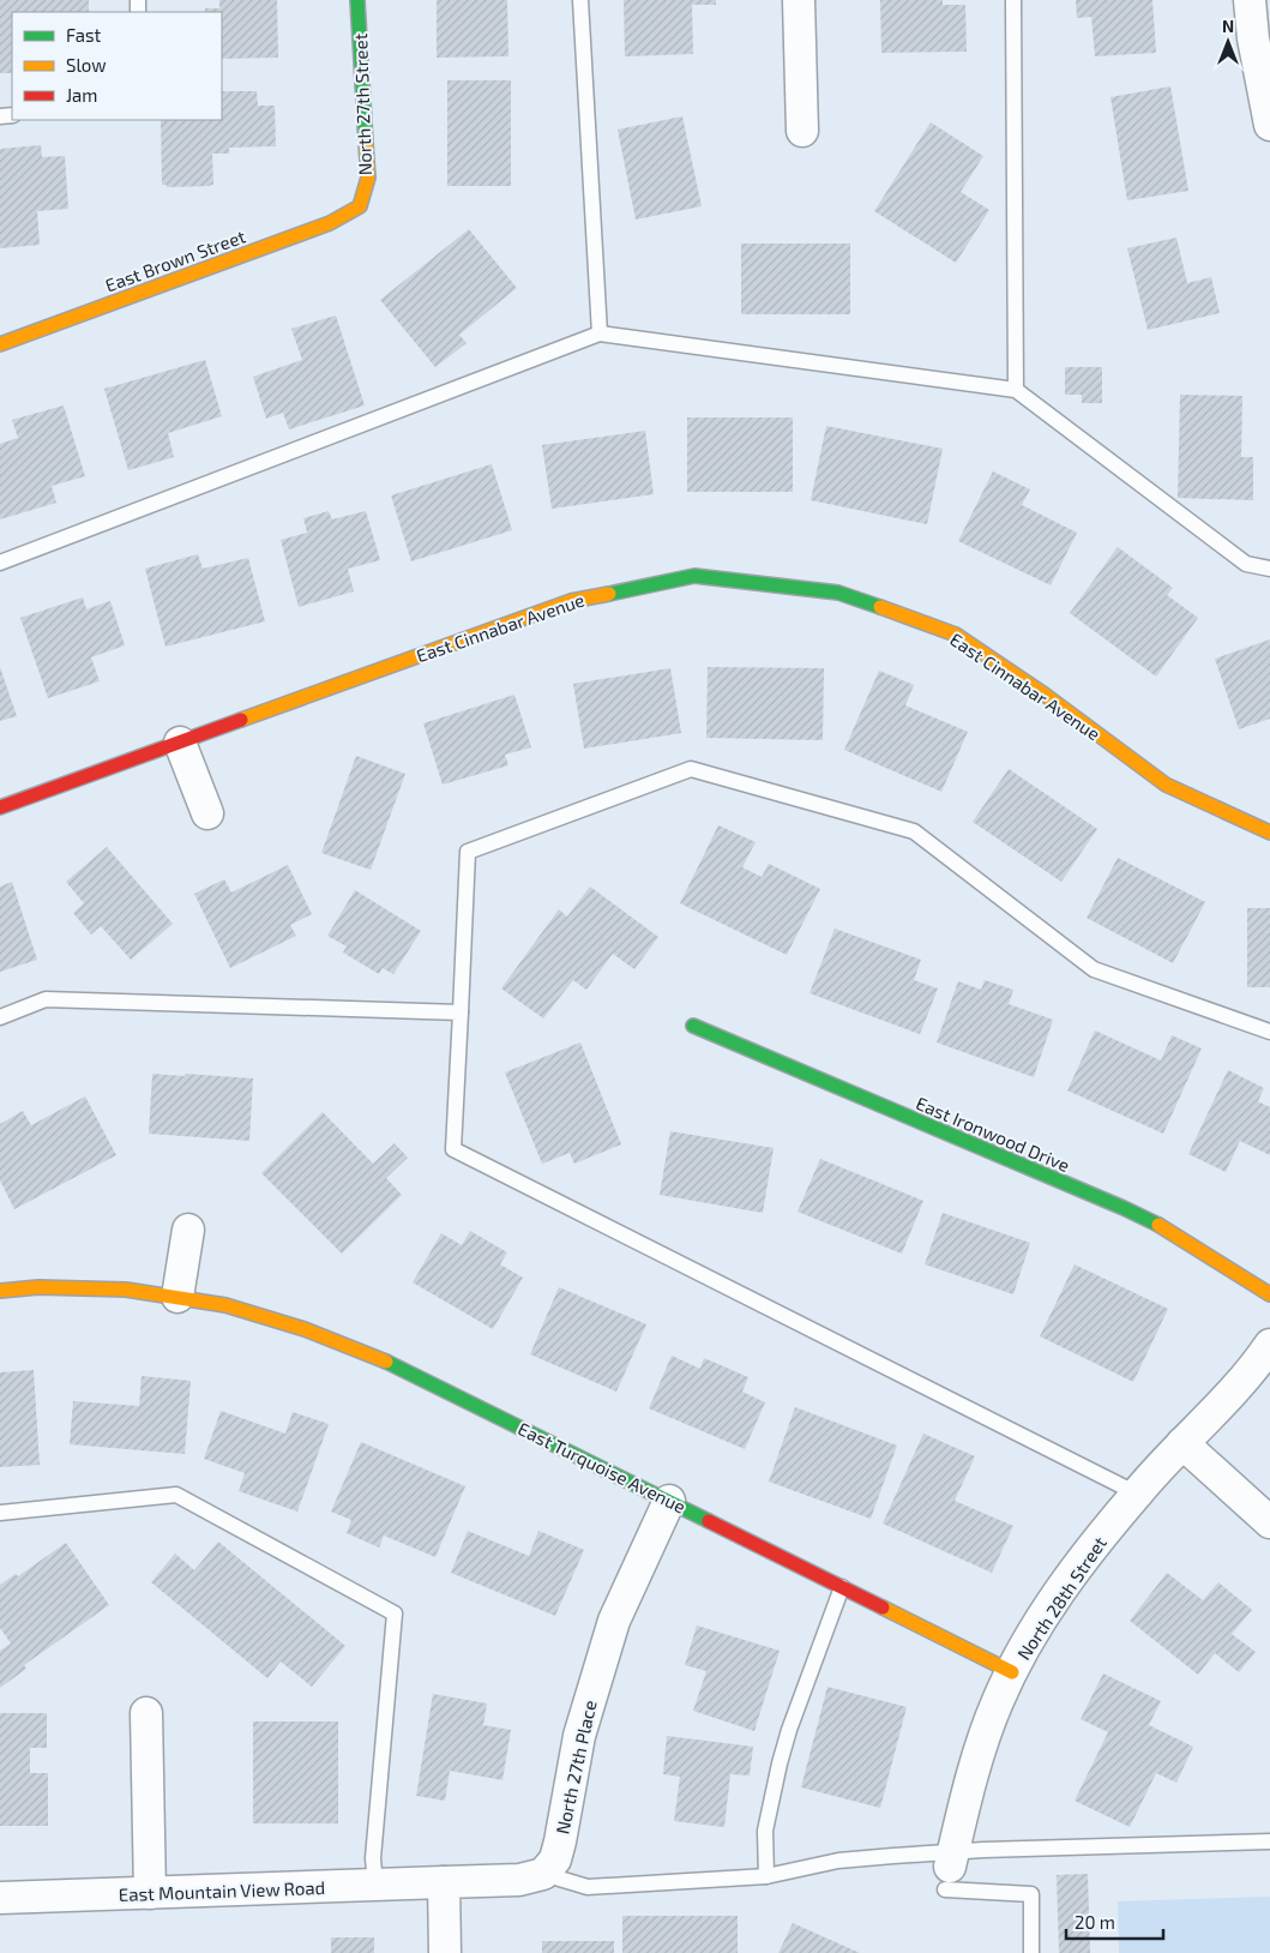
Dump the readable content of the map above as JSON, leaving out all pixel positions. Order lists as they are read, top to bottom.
{
  "streets": {
    "street": [
      "North 27th Street",
      "East Brown Street",
      "East Cinnabar Avenue",
      "East Ironwood Drive",
      "East Turquoise Avenue",
      "North 28th Street",
      "North 27th Place",
      "East Mountain View Road"
    ]
  },
  "crossings": [
    ["North 27th Street", "East Brown Street"],
    ["East Turquoise Avenue", "North 28th Street"],
    ["East Turquoise Avenue", "North 27th Place"]
  ],
  "legend": ["Fast", "Slow", "Jam"],
  "scale_bar": "20 m",
  "north": "top"
}
